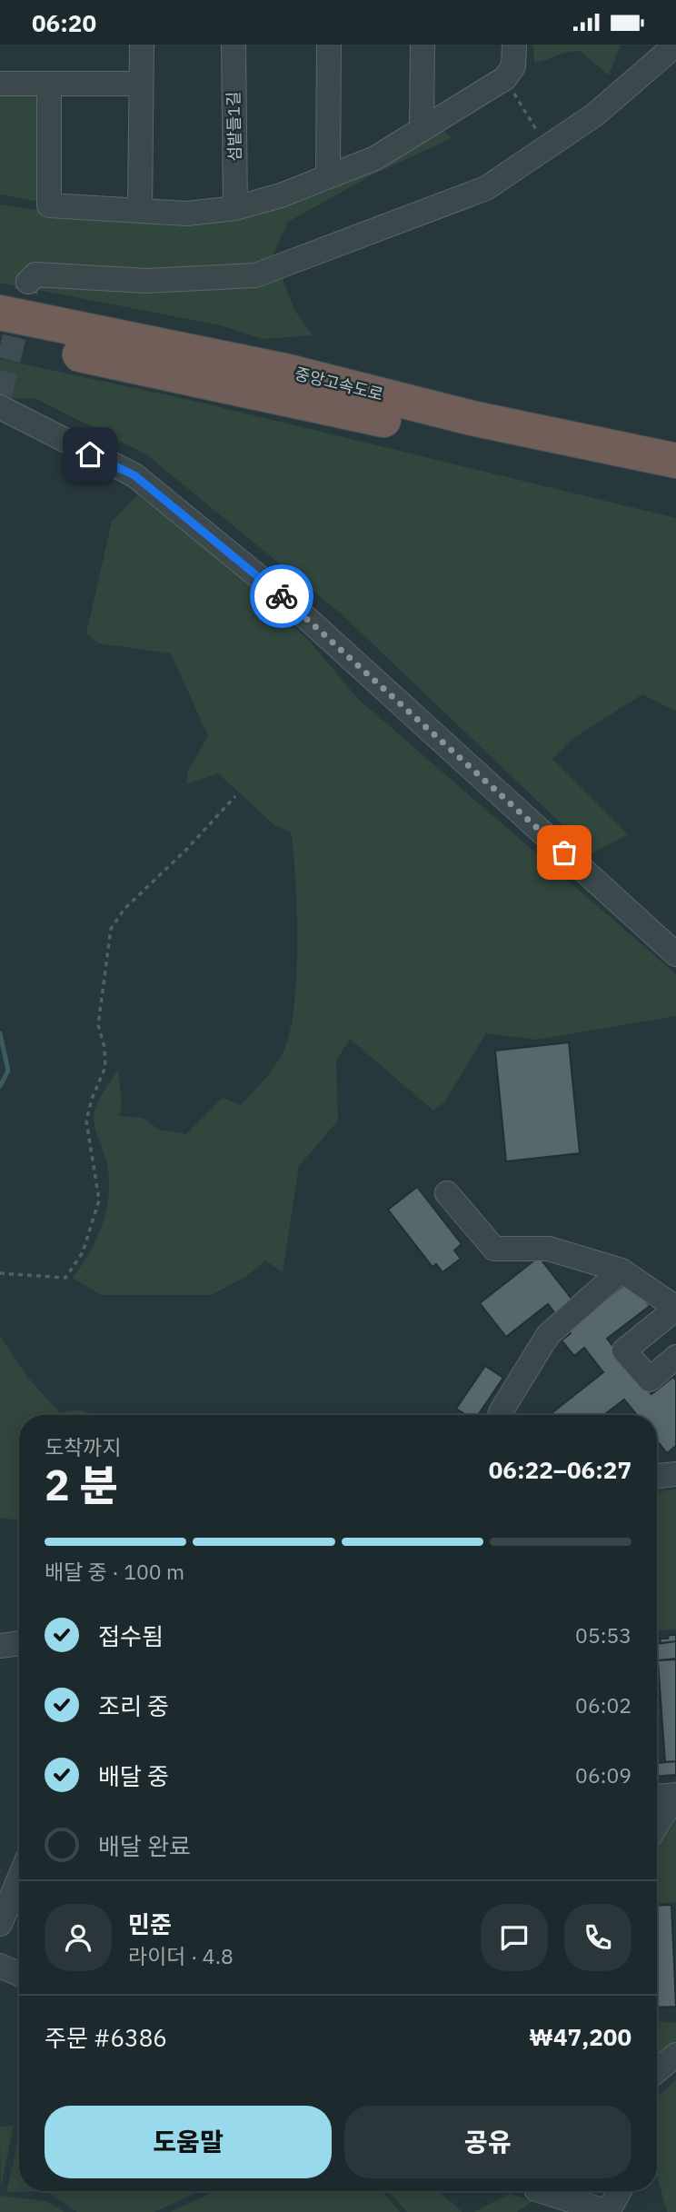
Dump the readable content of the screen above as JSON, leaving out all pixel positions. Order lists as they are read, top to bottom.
{
  "streets": {
    "highway": ["중앙고속도로"],
    "street": ["섬밭들1길"]
  },
  "page": {
    "status": "06:20",
    "heading": ["2 분", "도착까지", "06:22–06:27"],
    "panel": [
      "민준",
      "라이더 · 4.8",
      "주문 #6386",
      "₩47,200"
    ],
    "bar": "배달 중 · 100 m",
    "list": [
      ["접수됨", "05:53"],
      ["조리 중", "06:02"],
      ["배달 중", "06:09"],
      "배달 완료"
    ],
    "buttons": ["도움말", "공유"]
  }
}
